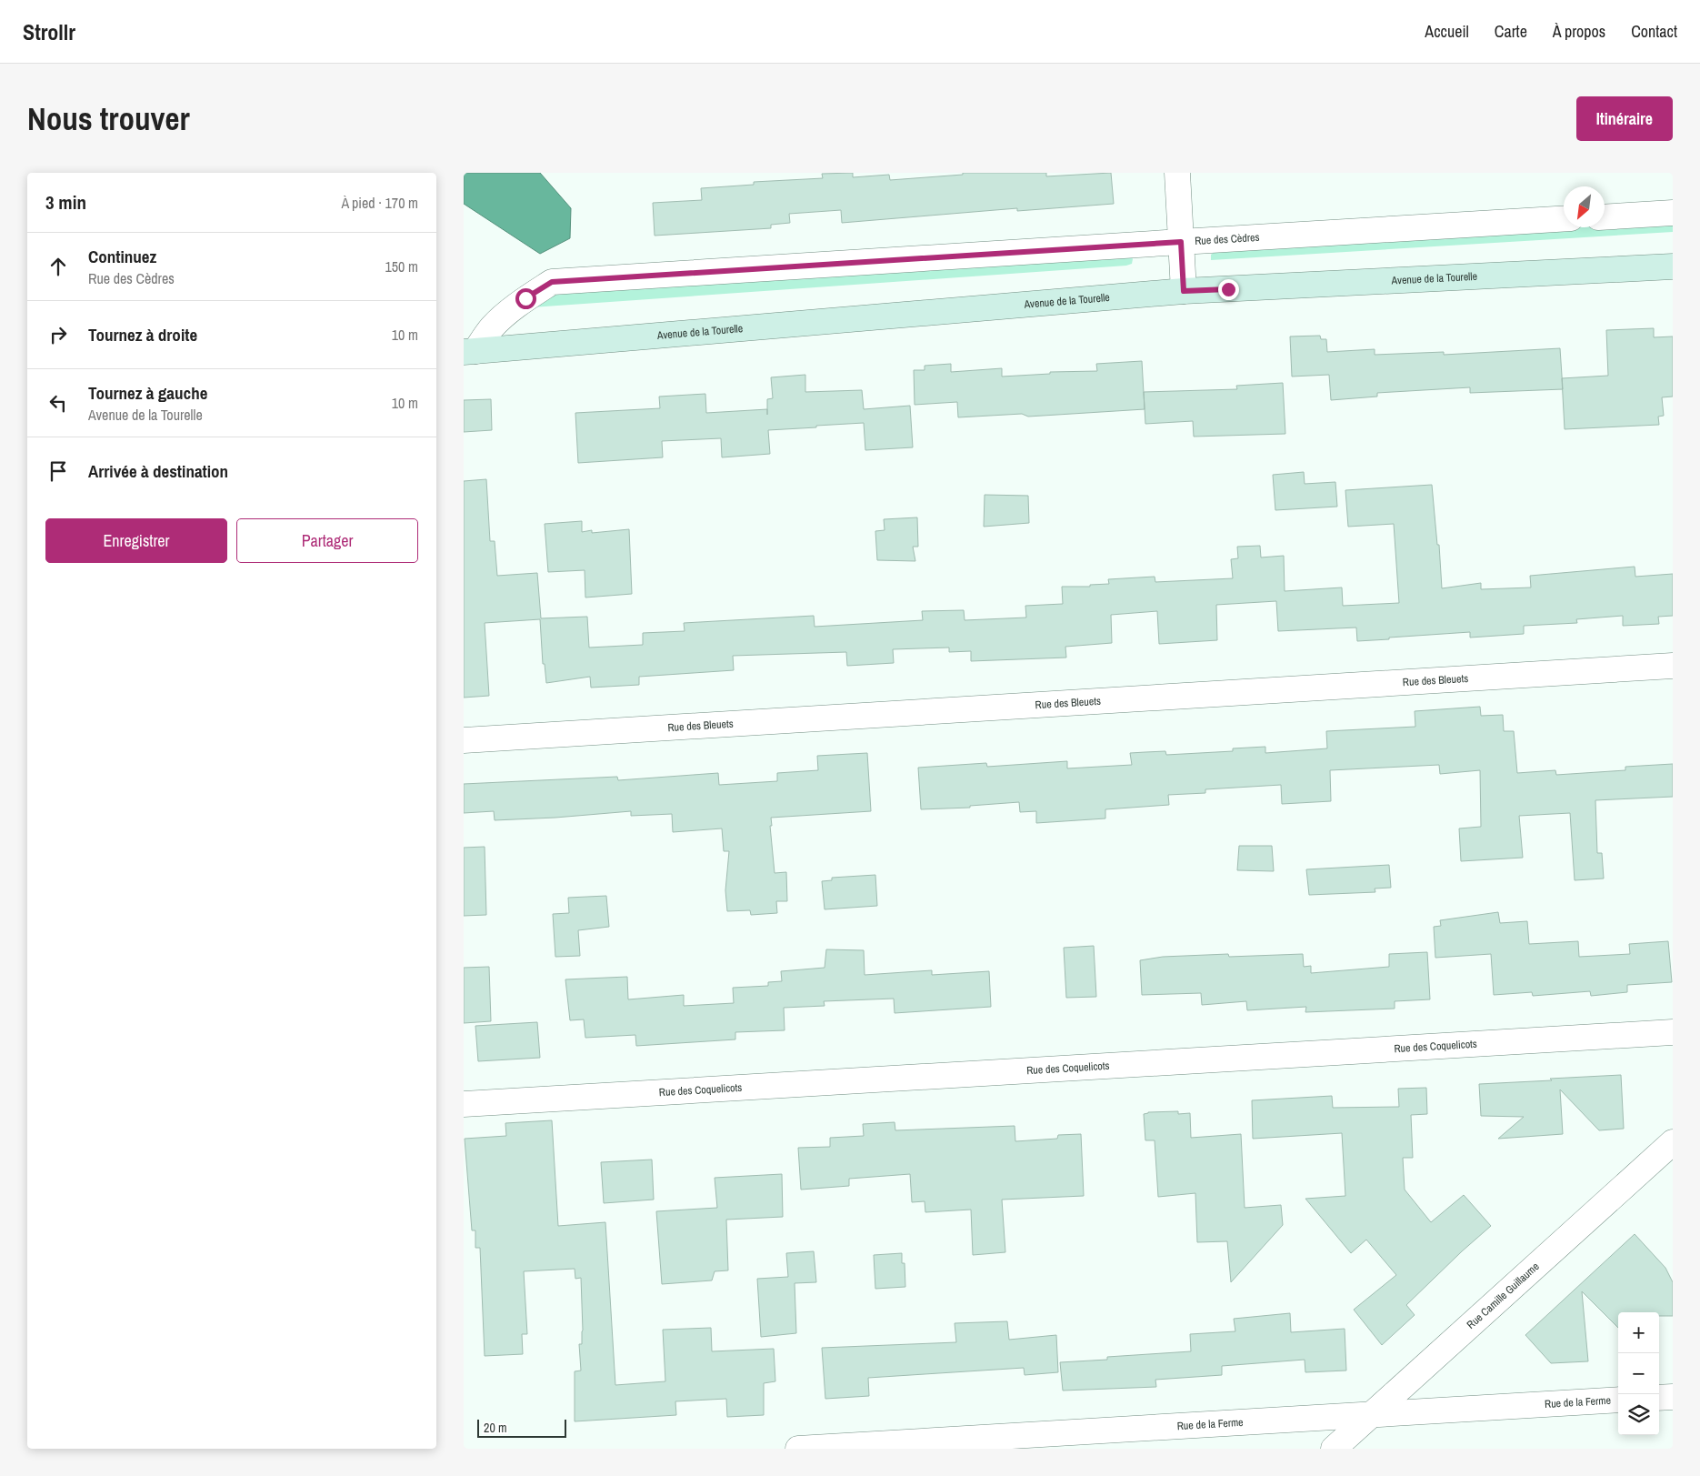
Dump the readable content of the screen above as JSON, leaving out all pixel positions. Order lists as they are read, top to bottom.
{
  "streets": {
    "main road": ["Avenue de la Tourelle"],
    "street": [
      "Rue des Cèdres",
      "Rue des Bleuets",
      "Rue des Coquelicots",
      "Rue Camille Guillaume",
      "Rue de la Ferme"
    ]
  },
  "crossings": [
    ["Rue des Cèdres", "Avenue de la Tourelle"],
    ["Rue Camille Guillaume", "Rue de la Ferme"]
  ],
  "scale_bar": "20 m",
  "north": "bottom left",
  "page": {
    "header": "Strollr",
    "nav": [
      "Accueil",
      "Carte",
      "À propos",
      "Contact"
    ],
    "buttons": [
      "Itinéraire",
      ["Enregistrer", "Partager"]
    ],
    "title": "Nous trouver",
    "heading": ["3 min", "À pied · 170 m"],
    "list": [
      ["Continuez", "Rue des Cèdres", "150 m"],
      ["Tournez à droite", "10 m"],
      ["Tournez à gauche", "Avenue de la Tourelle", "10 m"],
      "Arrivée à destination"
    ],
    "map_buttons": ["+", "−"],
    "scale": "20 m"
  }
}
